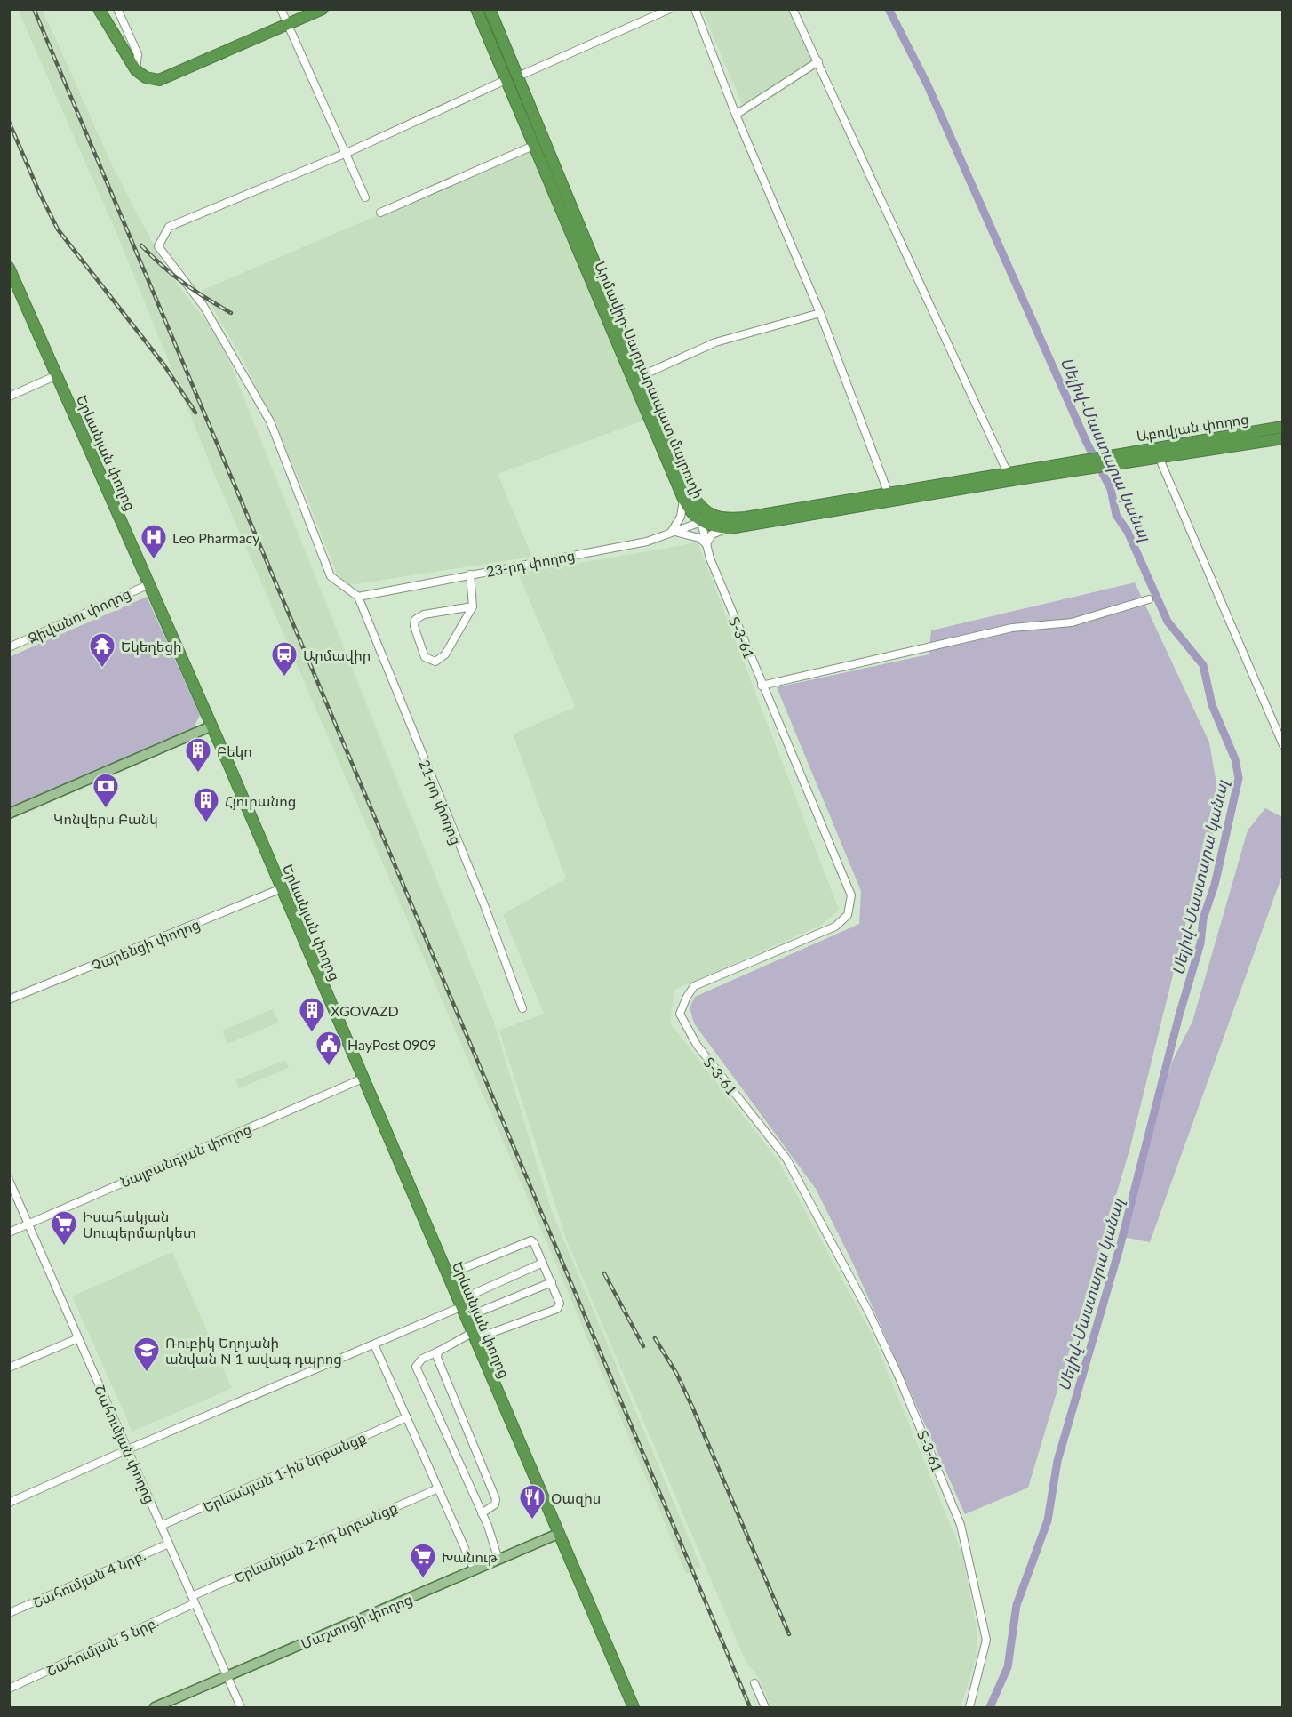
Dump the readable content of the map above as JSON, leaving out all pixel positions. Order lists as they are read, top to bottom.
{
  "streets": {
    "highway": ["Արմավիր-Սարդարապատ մայրուղի", "Աբովյան փողոց", "Երևանյան փողոց"],
    "main road": ["Մաշտոցի փողոց"],
    "street": [
      "23-րդ փողոց",
      "Ջիվանու փողոց",
      "Տ-3-61",
      "21-րդ փողոց",
      "Չարենցի փողոց",
      "Նալբանդյան փողոց",
      "Շահումյան փողոց",
      "Երևանյան 1-ին նրբանցք",
      "Երևանյան 2-րդ նրբանցք",
      "Շահումյան 4 նրբ.",
      "Շահումյան 5 նրբ."
    ]
  },
  "crossings": [
    ["Արմավիր-Սարդարապատ մայրուղի", "Աբովյան փողոց"],
    ["Արմավիր-Սարդարապատ մայրուղի", "23-րդ փողոց"],
    ["Արմավիր-Սարդարապատ մայրուղի", "Տ-3-61"],
    ["Երևանյան փողոց", "Ջիվանու փողոց"],
    ["Երևանյան փողոց", "Չարենցի փողոց"],
    ["Երևանյան փողոց", "Նալբանդյան փողոց"],
    ["Երևանյան փողոց", "Մաշտոցի փողոց"],
    ["23-րդ փողոց", "Տ-3-61"],
    ["23-րդ փողոց", "21-րդ փողոց"],
    ["Նալբանդյան փողոց", "Շահումյան փողոց"],
    ["Շահումյան փողոց", "Երևանյան 1-ին նրբանցք"],
    ["Շահումյան փողոց", "Երևանյան 2-րդ նրբանցք"],
    ["Շահումյան փողոց", "Շահումյան 4 նրբ."],
    ["Շահումյան փողոց", "Մաշտոցի փողոց"],
    ["Շահումյան փողոց", "Շահումյան 5 նրբ."],
    ["Երևանյան 2-րդ նրբանցք", "Շահումյան 5 նրբ."]
  ],
  "water": ["Սելիվ֊Մաստարա կանալ"],
  "places": {
    "hospital": ["Leo Pharmacy"],
    "temple": ["Եկեղեցի"],
    "station": ["Արմավիր"],
    "building": ["Բեկո", "Հյուրանոց", "XGOVAZD"],
    "bank": ["Կոնվերս Բանկ"],
    "public building": ["HayPost 0909"],
    "supermarket": ["Իսահակյան Սուպերմարկետ", "Խանութ"],
    "school or university": ["Ռուբիկ Եղոյանի անվան N 1 ավագ դպրոց"],
    "restaurant": ["Օազիս"]
  }
}
